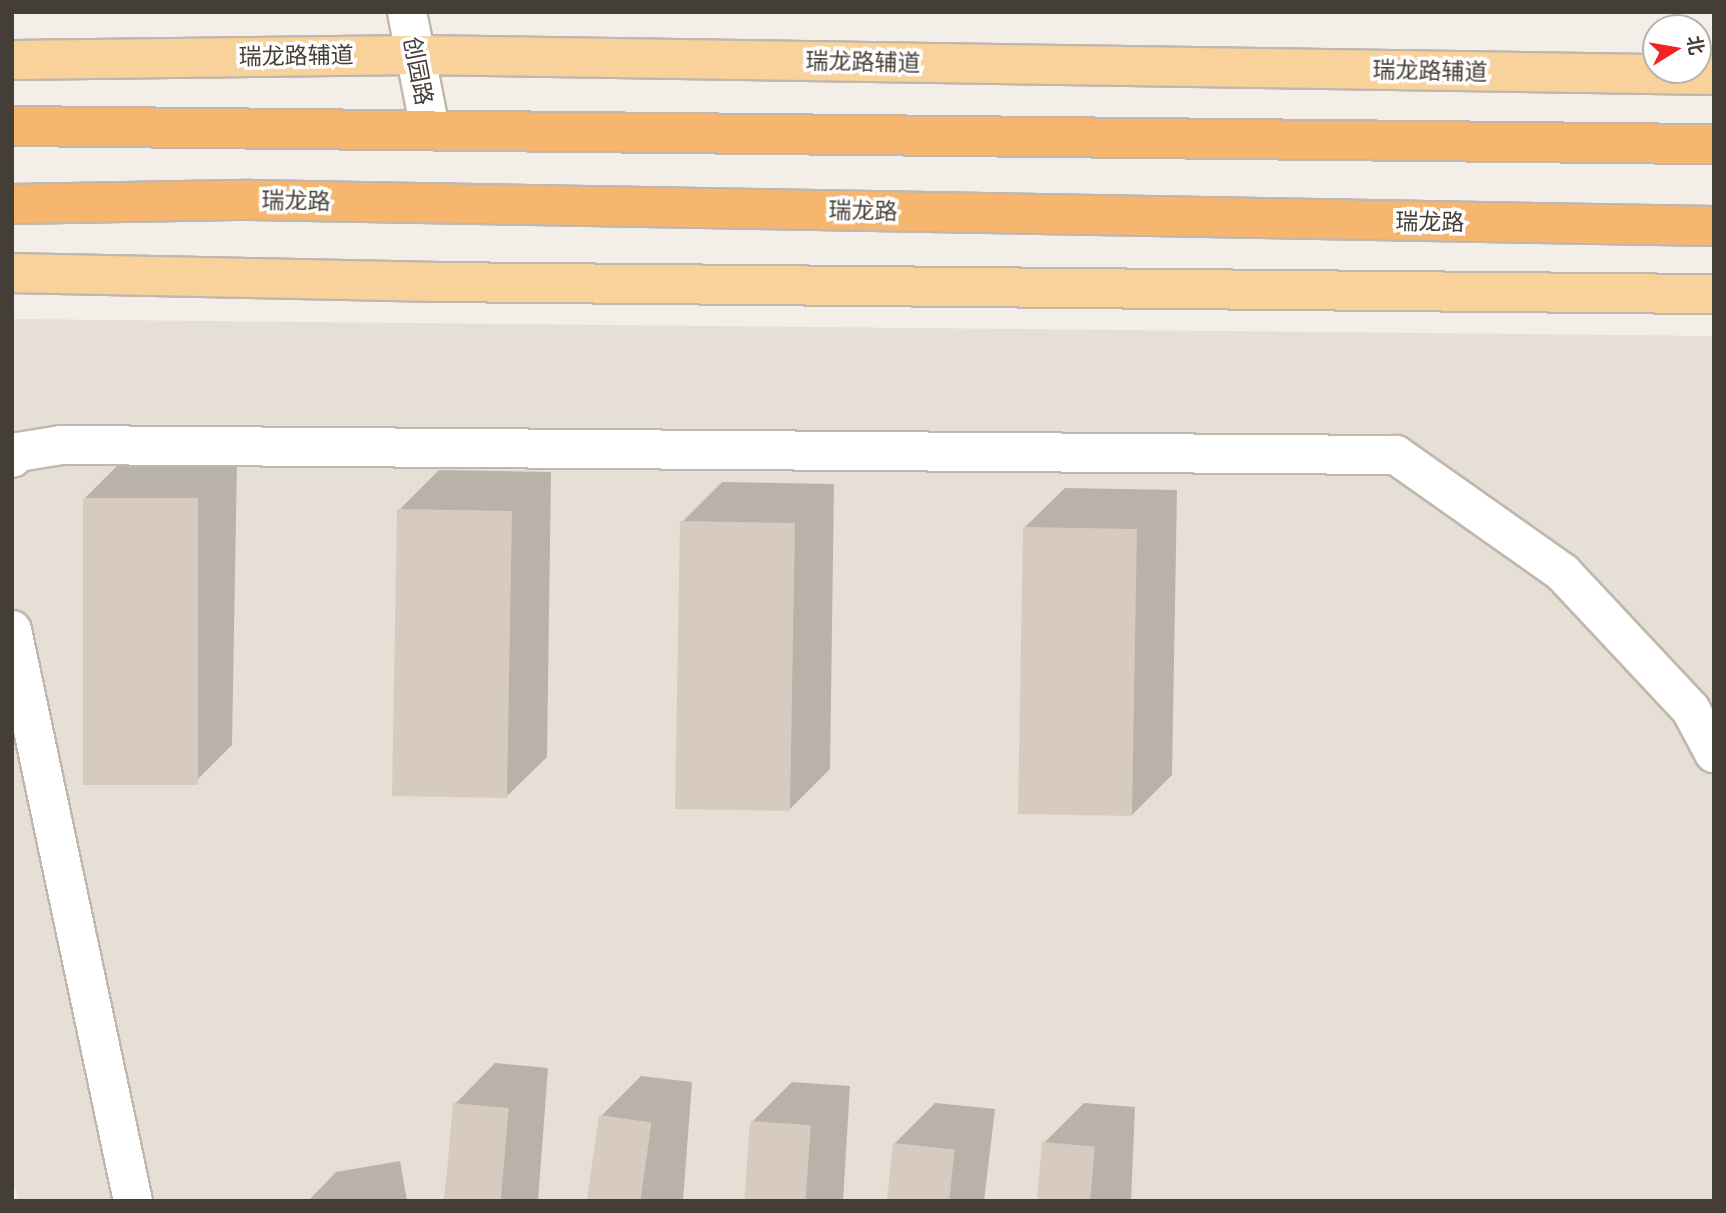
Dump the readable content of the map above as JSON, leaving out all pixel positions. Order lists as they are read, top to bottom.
{
  "streets": {
    "highway": ["瑞龙路"],
    "main road": ["瑞龙路辅道"],
    "street": ["创园路"]
  },
  "crossings": [
    ["瑞龙路辅道", "创园路"]
  ],
  "north": "right"
}
